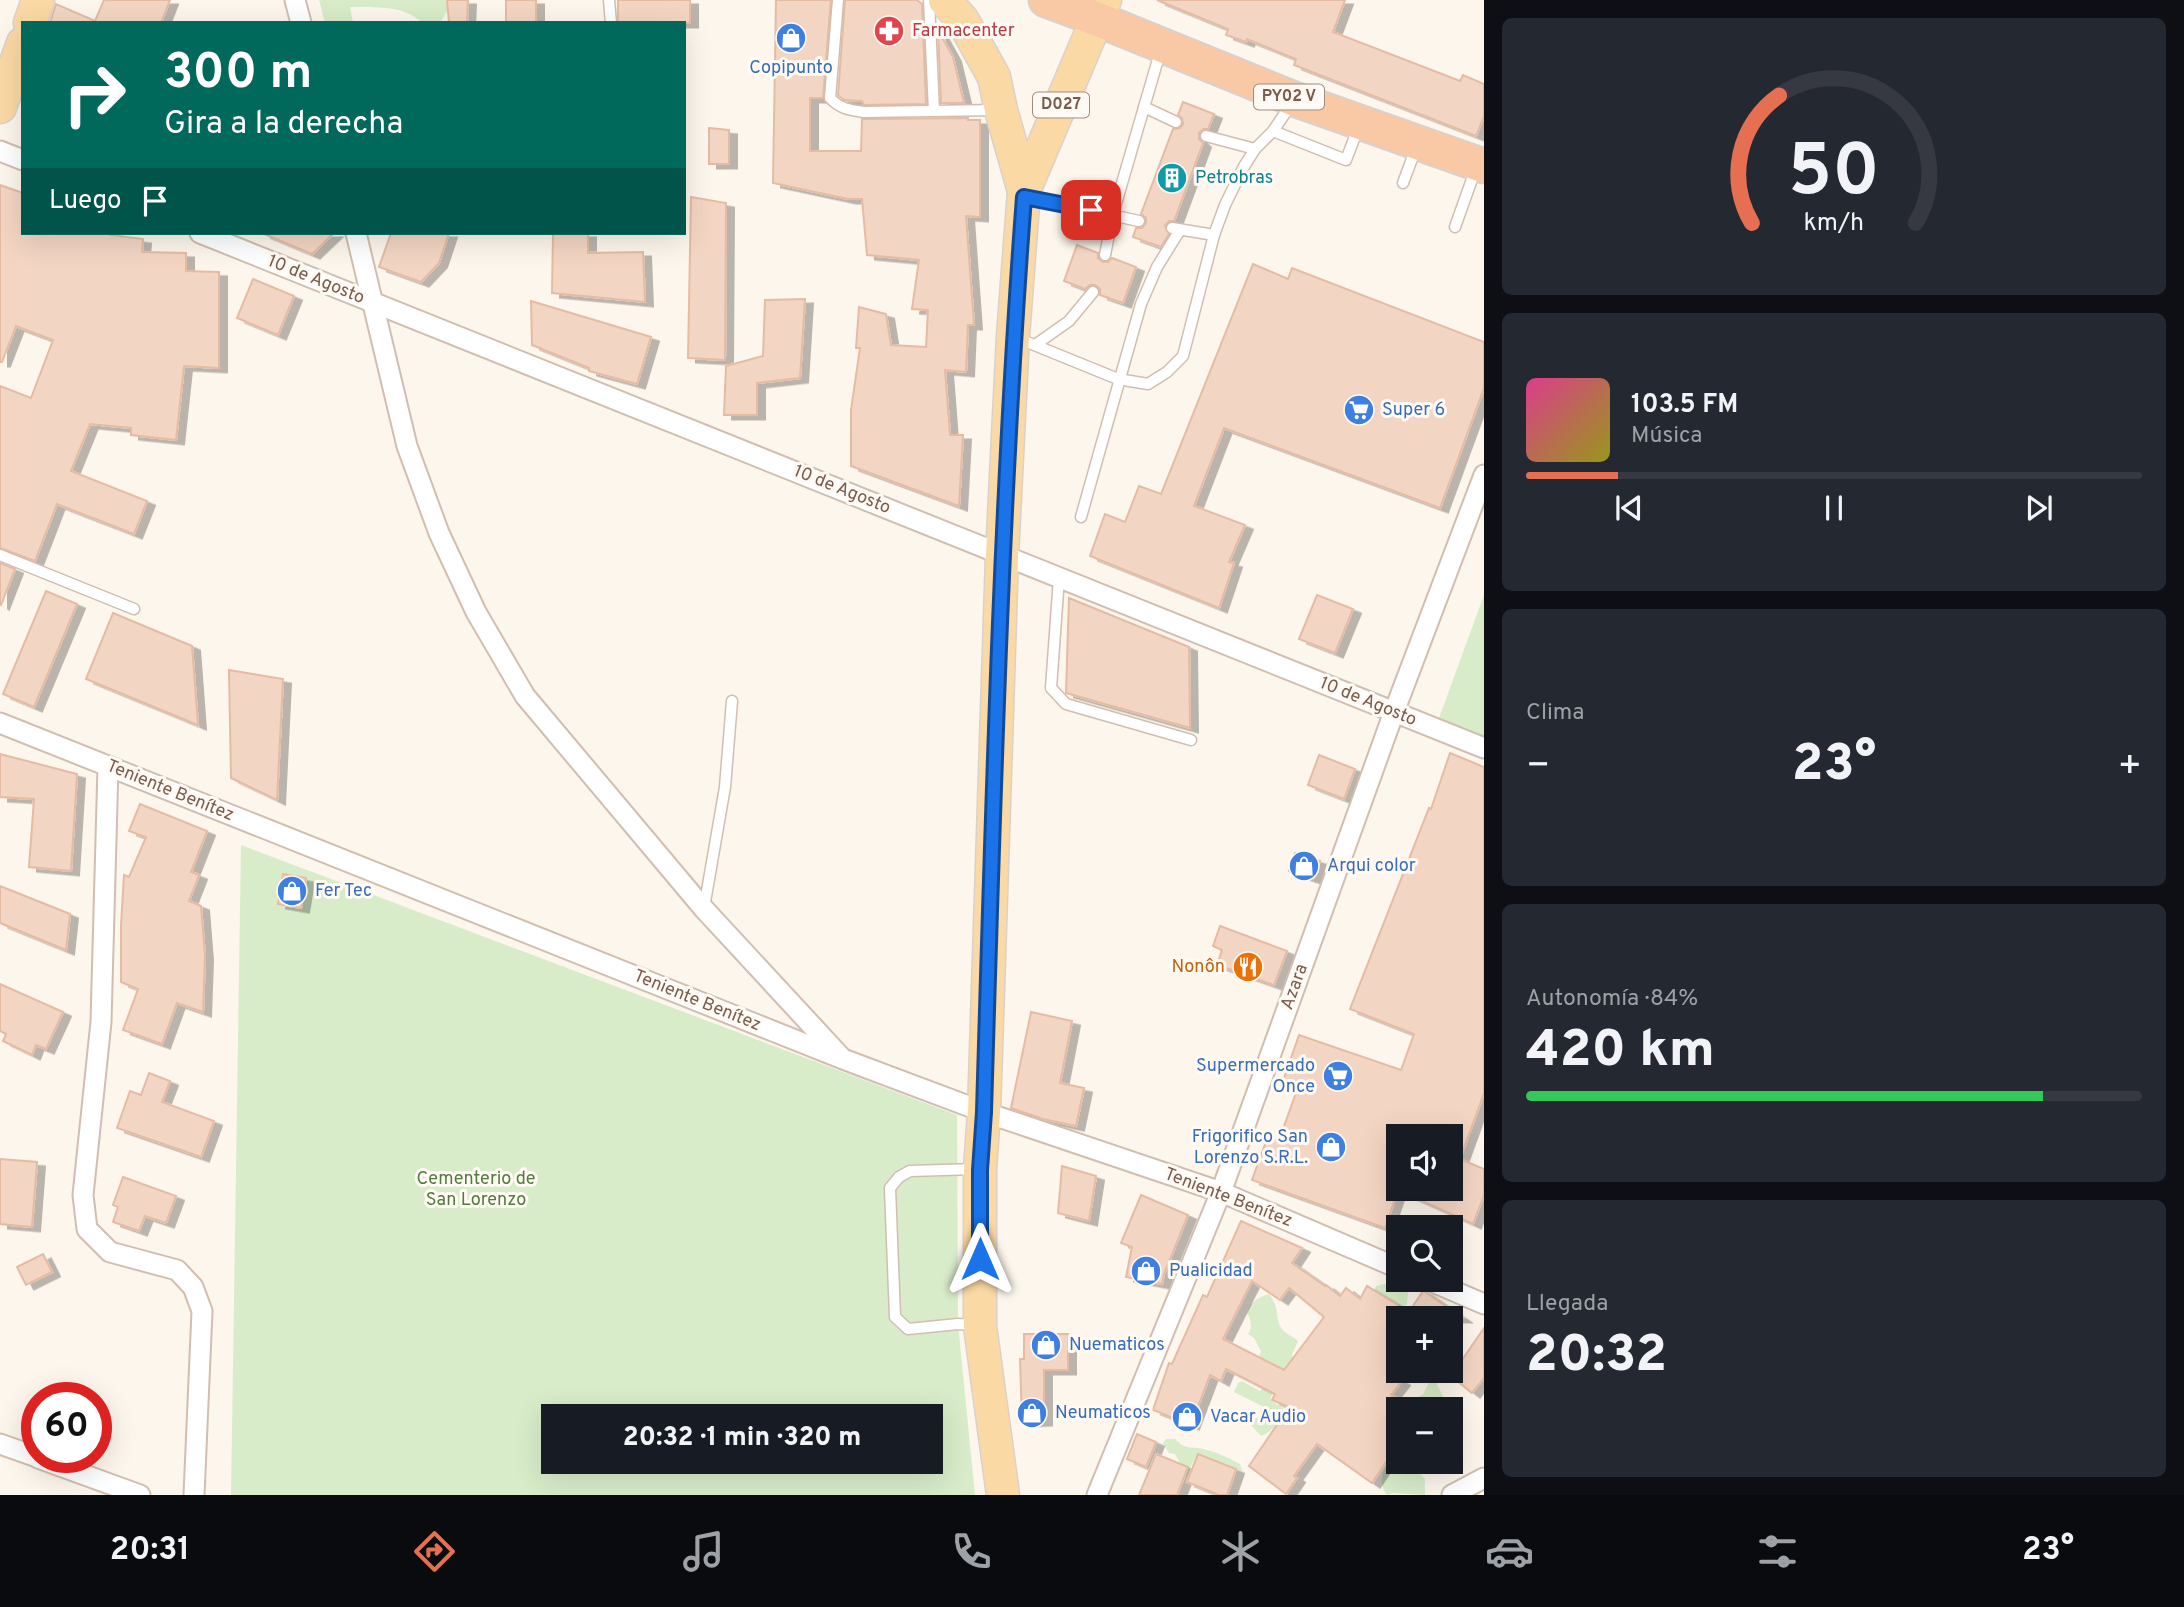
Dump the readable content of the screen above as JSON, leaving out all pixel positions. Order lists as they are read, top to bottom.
{
  "streets": {
    "highway": ["PY02 V"],
    "main road": ["D027"],
    "street": ["10 de Agosto", "Teniente Benítez", "Azara"]
  },
  "crossings": [
    ["PY02 V", "D027"],
    ["D027", "10 de Agosto"],
    ["D027", "Teniente Benítez"],
    ["10 de Agosto", "Azara"],
    ["Teniente Benítez", "Azara"]
  ],
  "parks": ["Cementerio de San Lorenzo"],
  "places": {
    "pharmacy": ["Farmacenter"],
    "shop": [
      "Copipunto",
      "Arqui color",
      "Fer Tec",
      "Frigorifico San Lorenzo S.R.L.",
      "Pualicidad",
      "Nuematicos",
      "Neumaticos",
      "Vacar Audio"
    ],
    "building": ["Petrobras"],
    "supermarket": ["Super 6", "Supermercado Once"],
    "restaurant": ["Nonôn"]
  },
  "page": {
    "turn": ["300 m", "Gira a la derecha"],
    "then": "Luego",
    "song": ["103.5 FM", "Música"],
    "tile": [
      "Clima",
      ["Autonomía · 84%", "420 km"],
      ["Llegada", "20:32"]
    ],
    "heat": ["−", "23°", "+"],
    "map_buttons": ["+", "−"],
    "limit": "60",
    "trip": "20:32 · 1 min · 320 m",
    "tabs": ["20:31", "23°"],
    "gauge": ["50", "km/h"]
  }
}
